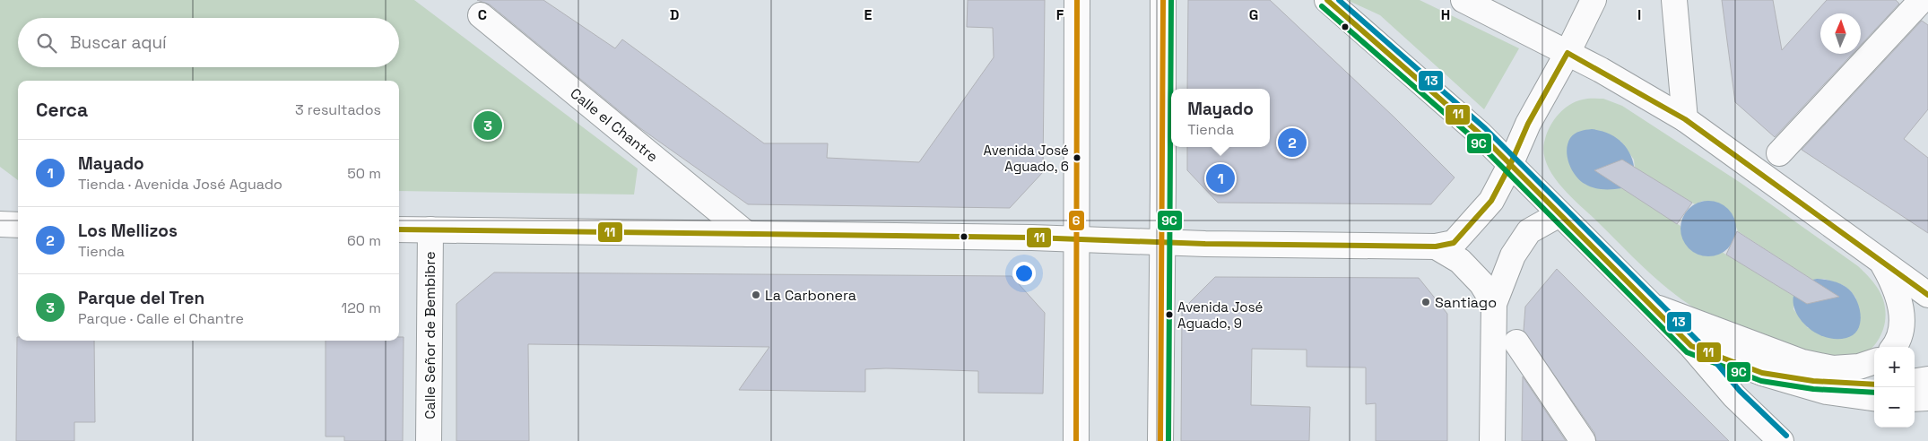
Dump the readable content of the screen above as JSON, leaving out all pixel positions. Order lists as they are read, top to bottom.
{
  "streets": {
    "main road": ["Calle el Chantre", "Calle Señor de Bembibre"]
  },
  "places": [
    "Avenida José Aguado, 6",
    "La Carbonera",
    "Santiago",
    "Avenida José Aguado, 9"
  ],
  "lines": [
    "transit line 11",
    "transit line 6",
    "transit line 9C",
    "transit line 13"
  ],
  "north": "top",
  "page": {
    "search": "Buscar aquí",
    "heading": ["Cerca", "3 resultados"],
    "popup": ["Mayado", "Tienda"],
    "pins": ["3", "2", "1"],
    "list": [
      {
        "mark": "1",
        "name": "Mayado",
        "note": "Tienda · Avenida José Aguado",
        "value": "50 m"
      },
      {
        "mark": "2",
        "name": "Los Mellizos",
        "note": "Tienda",
        "value": "60 m"
      },
      {
        "mark": "3",
        "name": "Parque del Tren",
        "note": "Parque · Calle el Chantre",
        "value": "120 m"
      }
    ],
    "map_buttons": ["+", "−"]
  },
  "grid": {
    "columns": [
      "C",
      "D",
      "E",
      "F",
      "G",
      "H",
      "I"
    ]
  }
}
